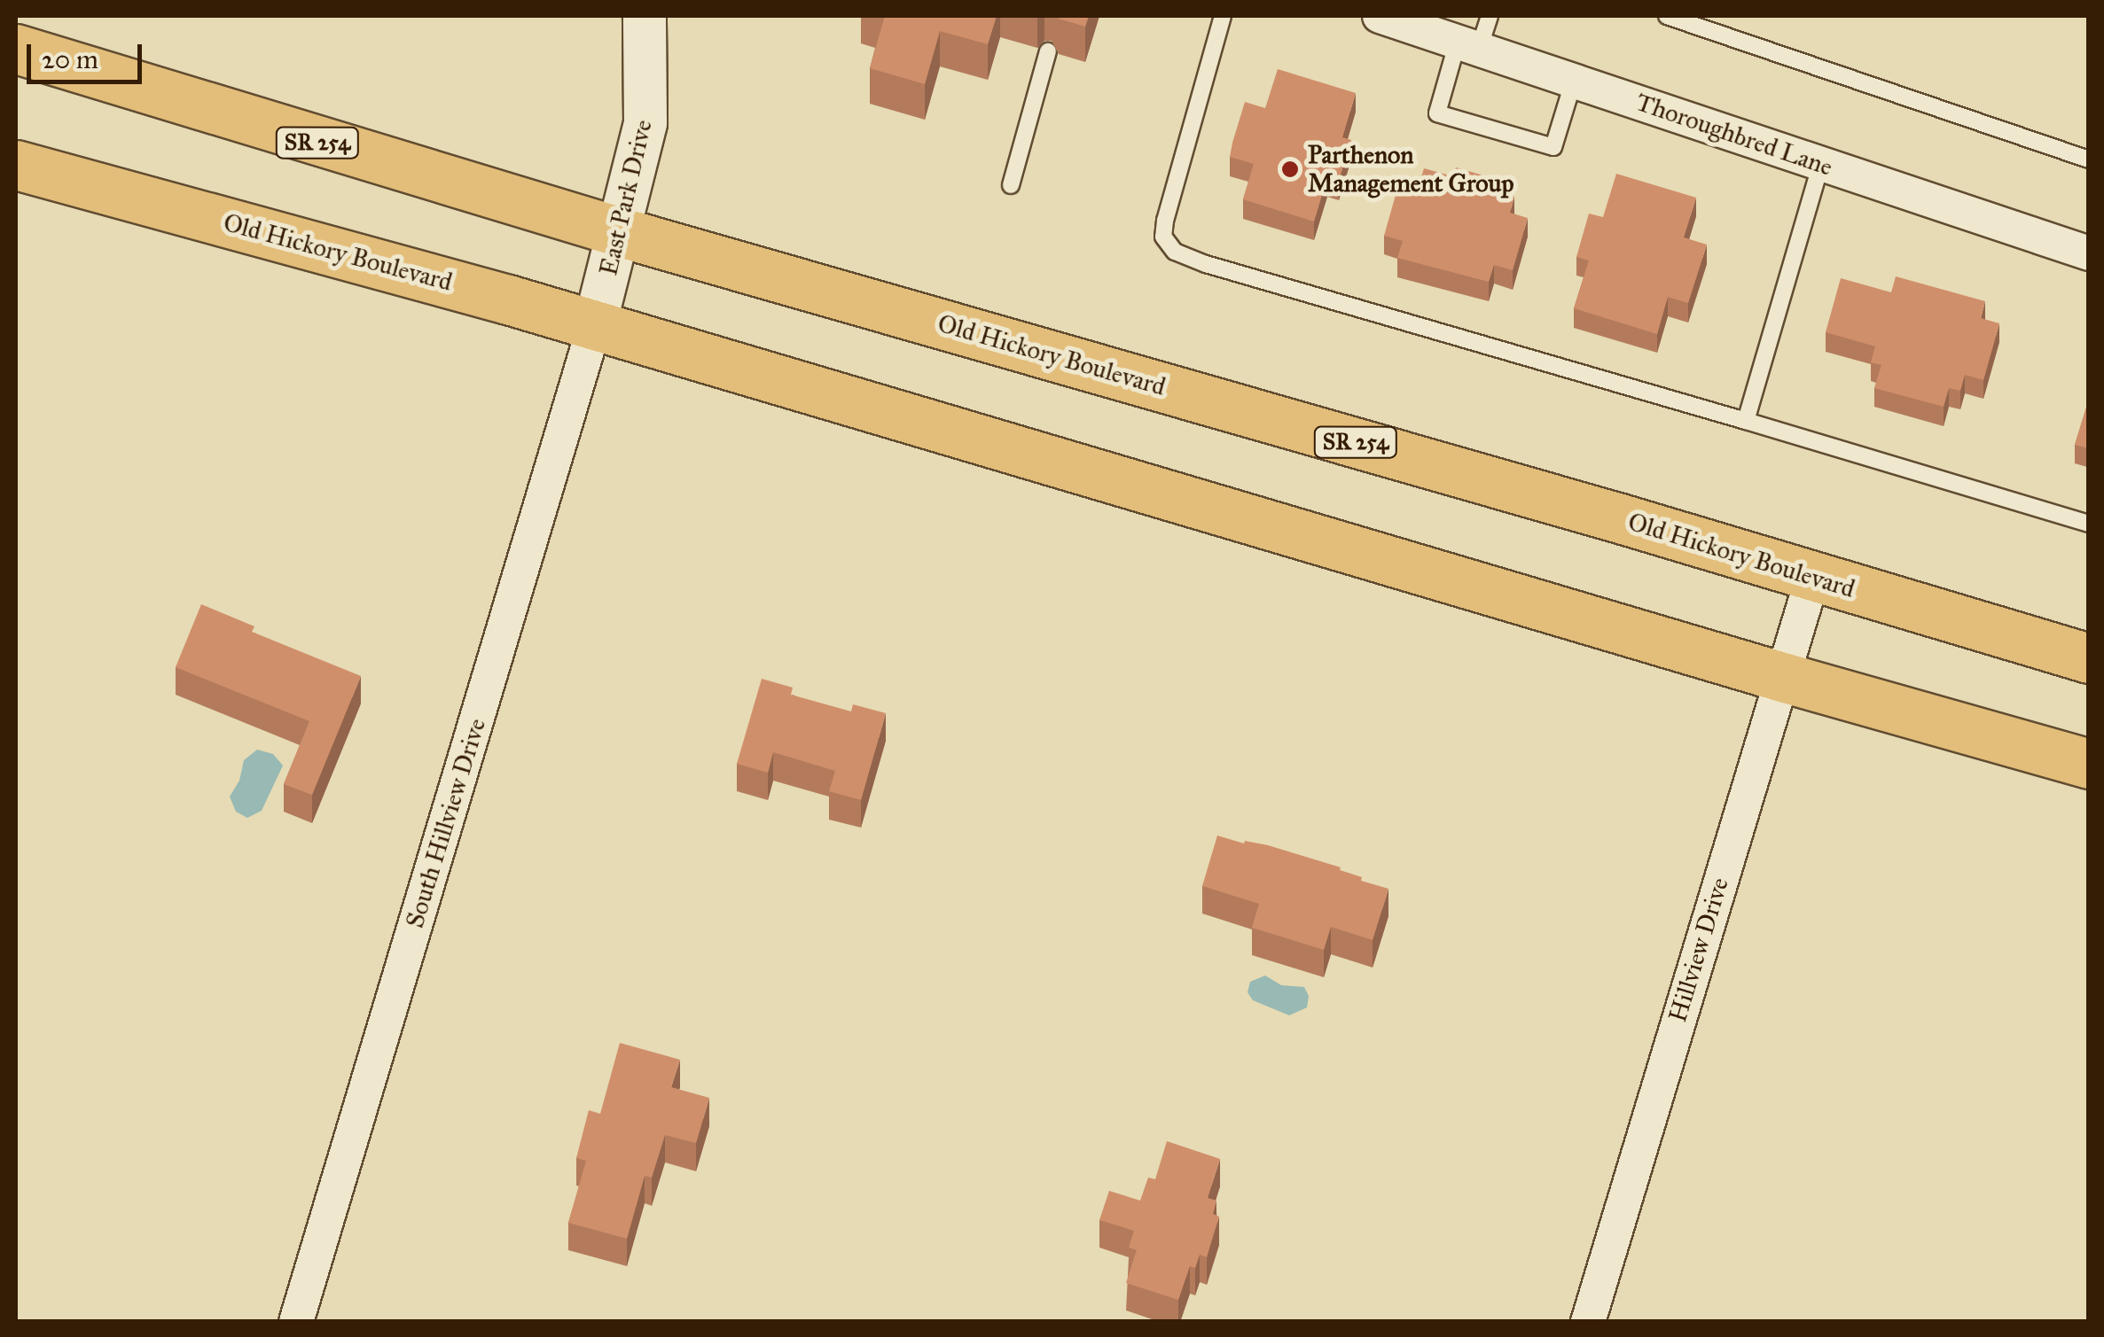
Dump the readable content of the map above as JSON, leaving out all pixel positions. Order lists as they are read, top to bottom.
{
  "streets": {
    "main road": ["SR 254", "Old Hickory Boulevard"],
    "street": [
      "Thoroughbred Lane",
      "East Park Drive",
      "South Hillview Drive",
      "Hillview Drive"
    ]
  },
  "crossings": [
    ["East Park Drive", "Old Hickory Boulevard"],
    ["East Park Drive", "South Hillview Drive"],
    ["Old Hickory Boulevard", "South Hillview Drive"],
    ["Old Hickory Boulevard", "Hillview Drive"]
  ],
  "places": ["Parthenon Management Group"],
  "scale_bar": "20 m"
}
